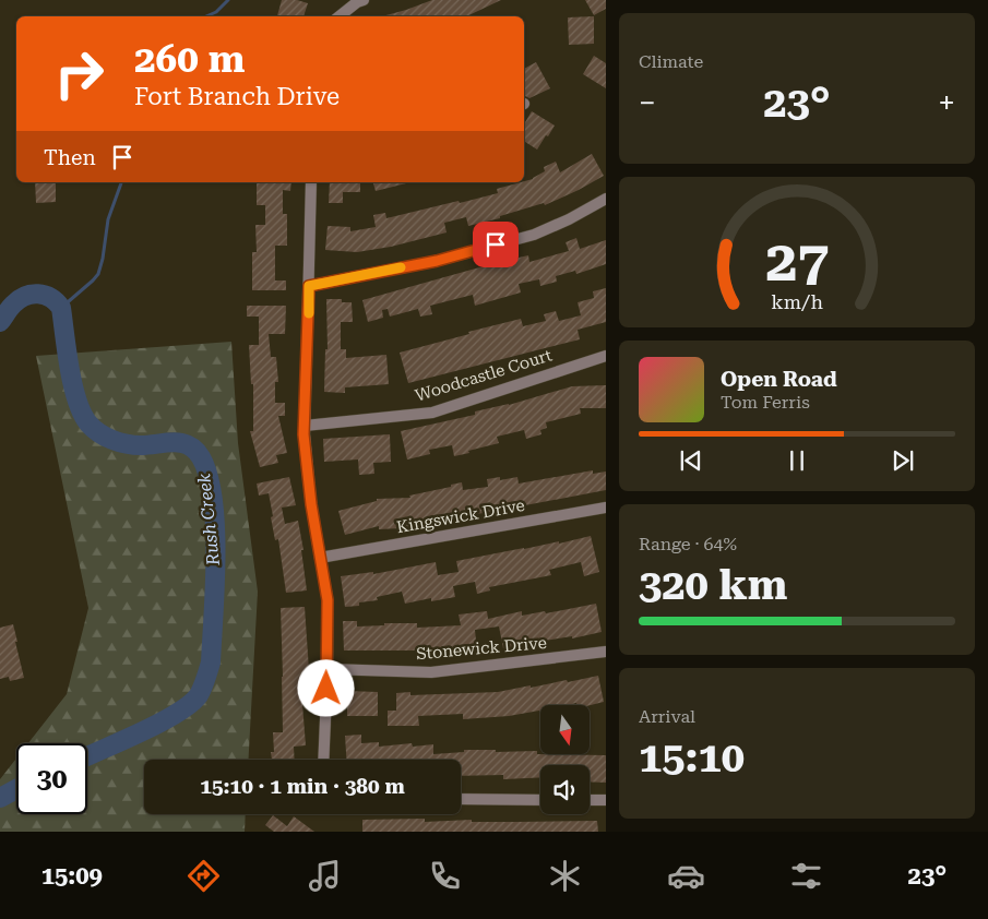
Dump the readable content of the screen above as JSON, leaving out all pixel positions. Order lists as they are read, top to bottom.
{
  "streets": {
    "street": ["Woodcastle Court", "Kingswick Drive", "Stonewick Drive"]
  },
  "water": ["Rush Creek"],
  "north": "bottom",
  "page": {
    "tile": [
      "Climate",
      ["Range · 64%", "320 km"],
      ["Arrival", "15:10"]
    ],
    "turn": ["260 m", "Fort Branch Drive"],
    "heat": ["−", "23°", "+"],
    "then": "Then",
    "song": ["Open Road", "Tom Ferris"],
    "limit": "30",
    "trip": "15:10 · 1 min · 380 m",
    "tabs": ["15:09", "23°"],
    "gauge": ["27", "km/h"]
  }
}
